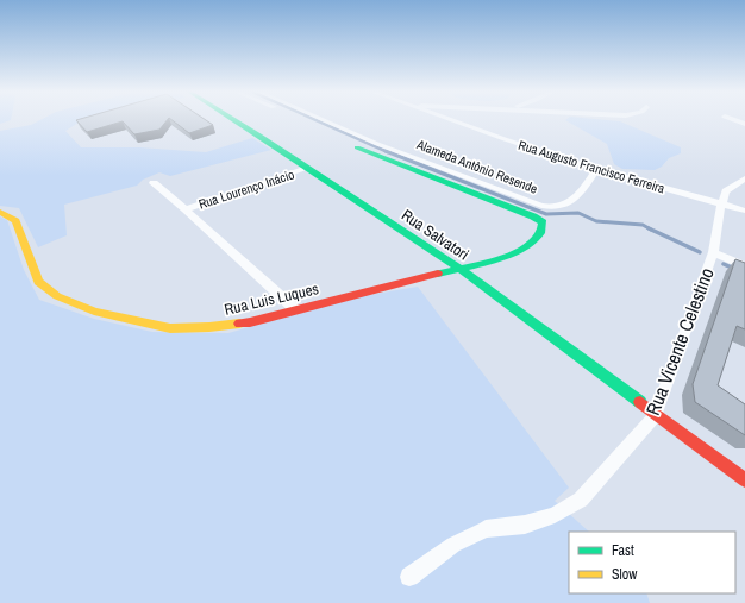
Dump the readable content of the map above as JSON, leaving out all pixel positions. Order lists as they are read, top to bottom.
{
  "streets": {
    "street": [
      "Alameda Antônio Resende",
      "Rua Augusto Francisco Ferreira",
      "Rua Lourenço Inácio",
      "Rua Salvatori",
      "Rua Luis Luques",
      "Rua Vicente Celestino"
    ]
  },
  "crossings": [
    ["Alameda Antônio Resende", "Rua Augusto Francisco Ferreira"],
    ["Alameda Antônio Resende", "Rua Salvatori"],
    ["Alameda Antônio Resende", "Rua Luis Luques"],
    ["Rua Augusto Francisco Ferreira", "Rua Vicente Celestino"],
    ["Rua Lourenço Inácio", "Rua Salvatori"],
    ["Rua Salvatori", "Rua Luis Luques"],
    ["Rua Salvatori", "Rua Vicente Celestino"]
  ],
  "legend": ["Fast", "Slow"]
}
